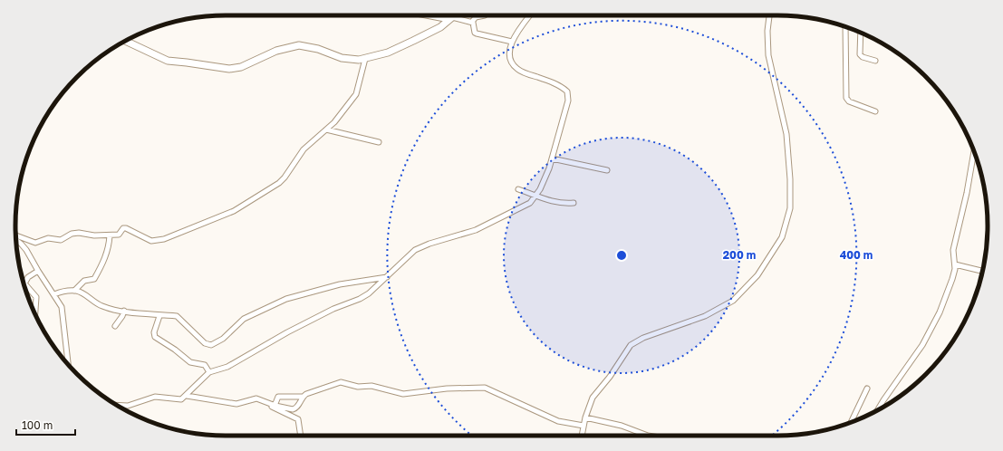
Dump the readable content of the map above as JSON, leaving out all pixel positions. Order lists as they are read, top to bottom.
{
  "scale_bar": "100 m",
  "rings": ["200 m", "400 m"]
}
